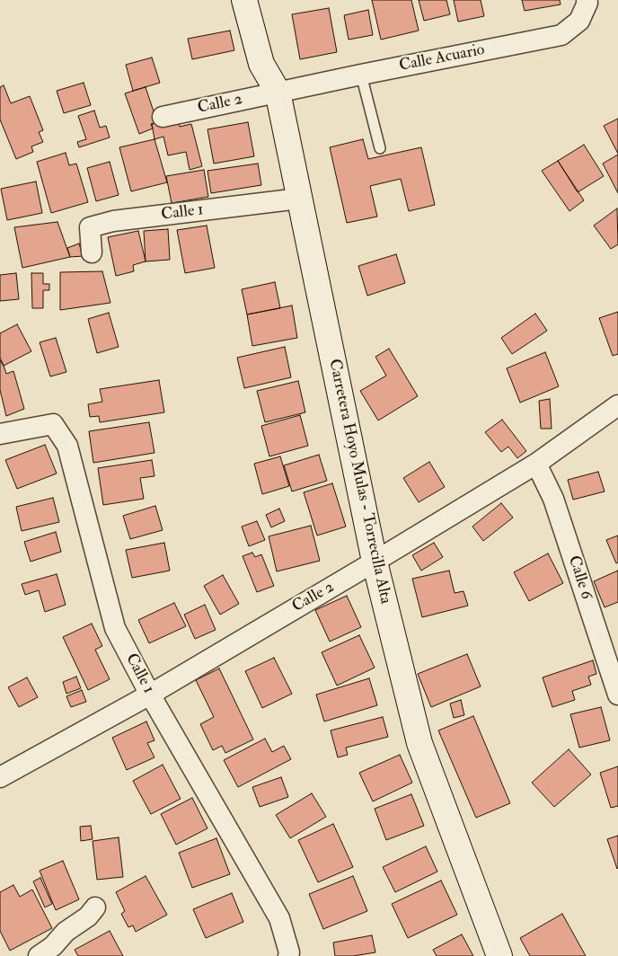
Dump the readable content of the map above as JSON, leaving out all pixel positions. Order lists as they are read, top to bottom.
{
  "streets": {
    "street": [
      "Calle Acuario",
      "Calle 2",
      "Calle 1",
      "Carretera Hoyo Mulas - Torrecilla Alta",
      "Calle 6"
    ]
  },
  "crossings": [
    ["Calle Acuario", "Calle 2"],
    ["Calle Acuario", "Carretera Hoyo Mulas - Torrecilla Alta"],
    ["Calle 2", "Calle 1"],
    ["Calle 2", "Carretera Hoyo Mulas - Torrecilla Alta"],
    ["Calle 2", "Calle 6"],
    ["Calle 1", "Carretera Hoyo Mulas - Torrecilla Alta"]
  ]
}
